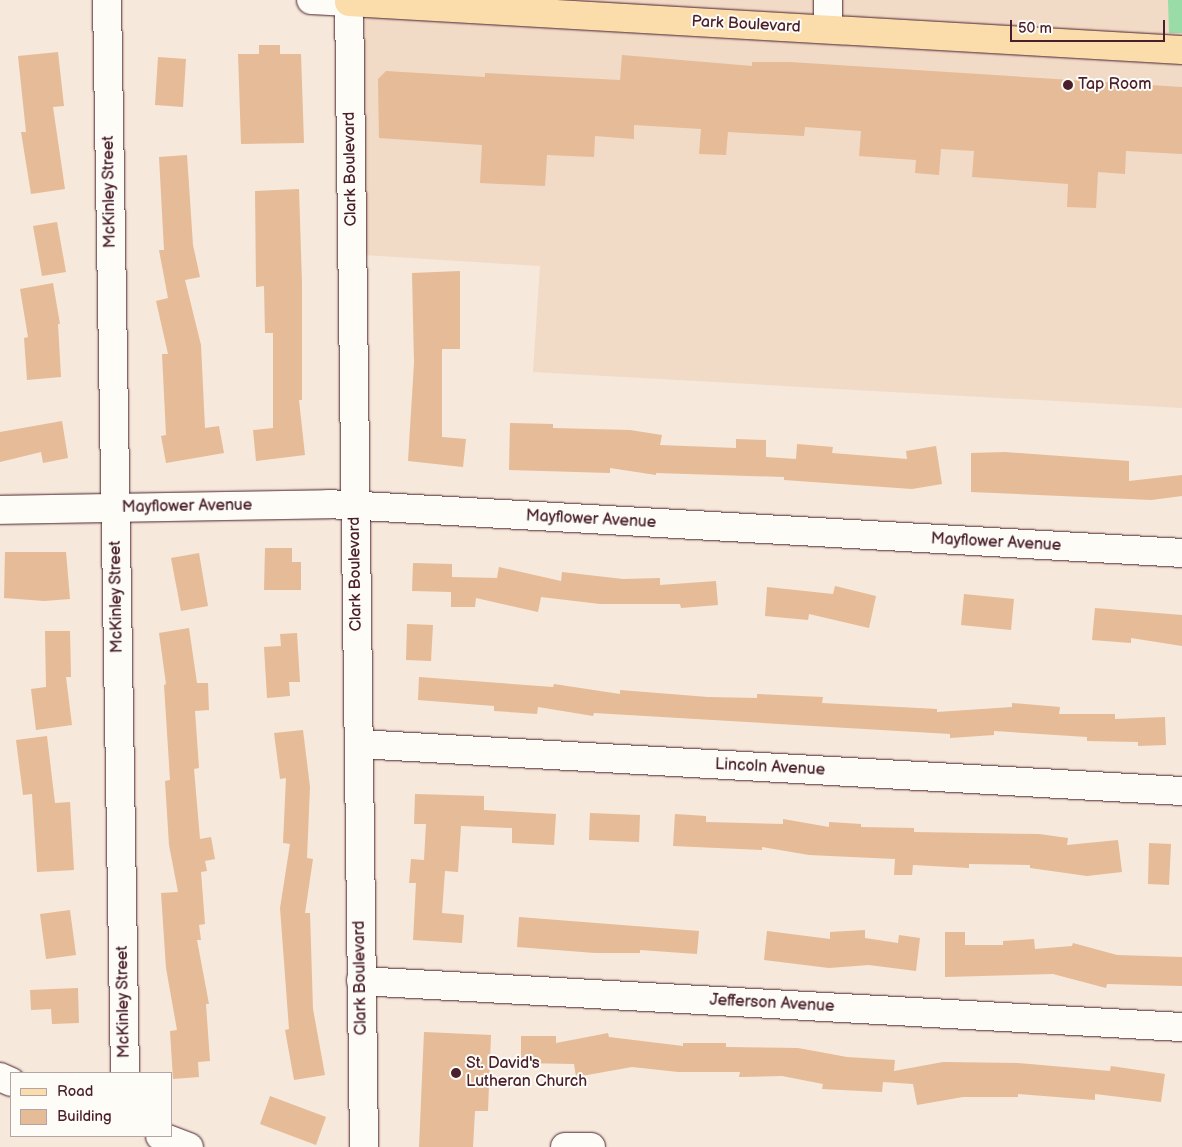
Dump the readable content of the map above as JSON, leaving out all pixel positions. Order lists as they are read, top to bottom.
{
  "streets": {
    "main road": ["Park Boulevard"],
    "street": [
      "Clark Boulevard",
      "McKinley Street",
      "Mayflower Avenue",
      "Lincoln Avenue",
      "Jefferson Avenue"
    ]
  },
  "crossings": [
    ["Park Boulevard", "Clark Boulevard"],
    ["Clark Boulevard", "Mayflower Avenue"],
    ["Clark Boulevard", "Lincoln Avenue"],
    ["Clark Boulevard", "Jefferson Avenue"],
    ["McKinley Street", "Mayflower Avenue"]
  ],
  "places": ["Tap Room", "St. David's Lutheran Church"],
  "legend": ["Road", "Building"],
  "scale_bar": "50 m"
}
